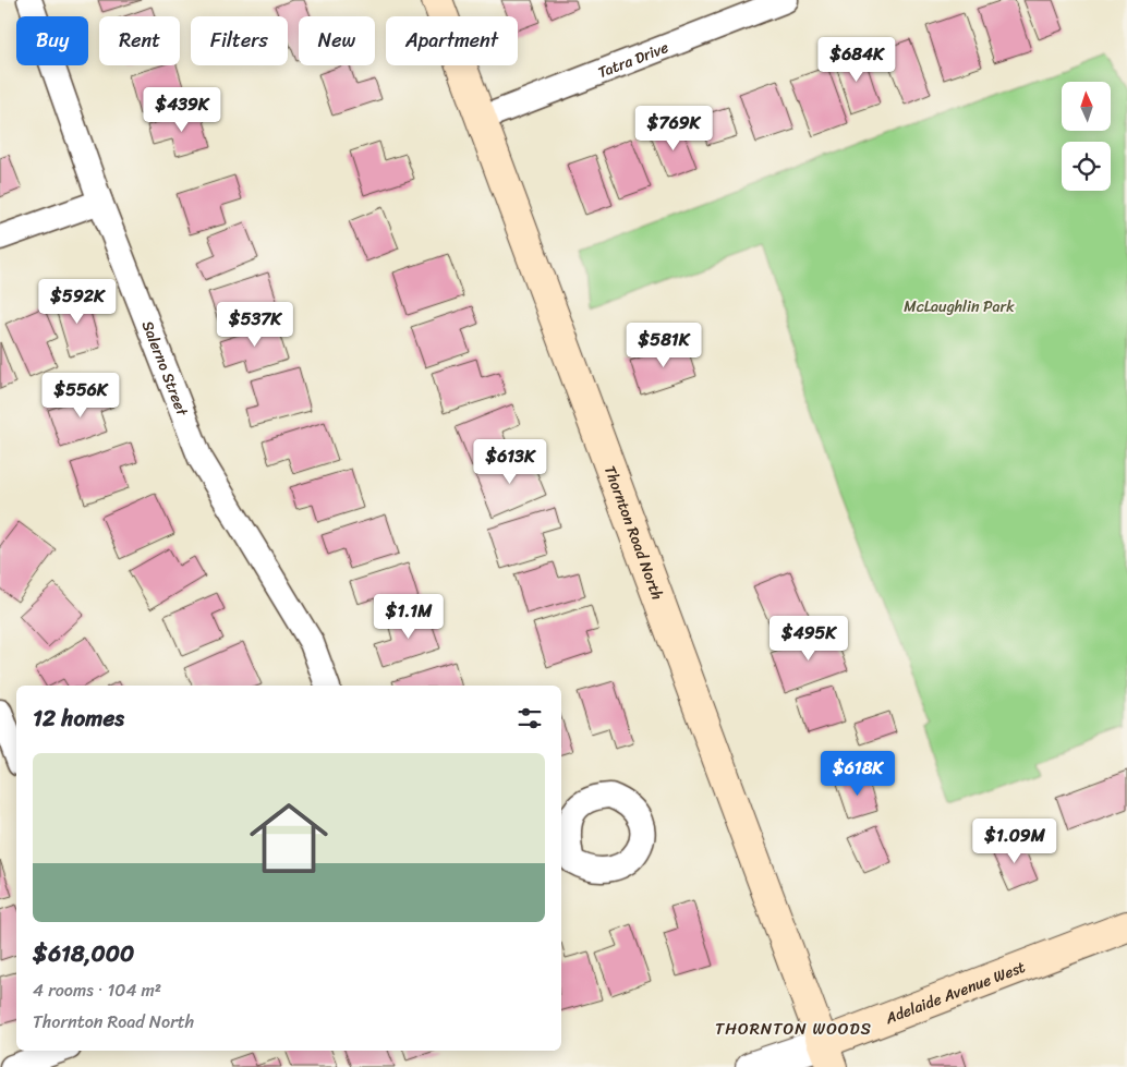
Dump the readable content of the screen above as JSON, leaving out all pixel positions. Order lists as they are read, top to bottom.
{
  "streets": {
    "main road": ["Thornton Road North", "Adelaide Avenue West"],
    "street": ["Tatra Drive", "Salerno Street"]
  },
  "crossings": [
    ["Tatra Drive", "Thornton Road North"],
    ["Thornton Road North", "Adelaide Avenue West"]
  ],
  "districts": ["THORNTON WOODS"],
  "parks": ["McLaughlin Park"],
  "north": "top",
  "page": {
    "chip": [
      "Buy",
      "Rent",
      "Filters",
      "New",
      "Apartment"
    ],
    "price": [
      "$684K",
      "$439K",
      "$769K",
      "$592K",
      "$537K",
      "$581K",
      "$556K",
      "$613K",
      "$1.1M",
      "$495K",
      "$618K",
      "$1.09M"
    ],
    "heading": "12 homes",
    "list": [
      {
        "name": "$618,000",
        "note": "4 rooms · 104 m² · Thornton Road North"
      }
    ]
  }
}
